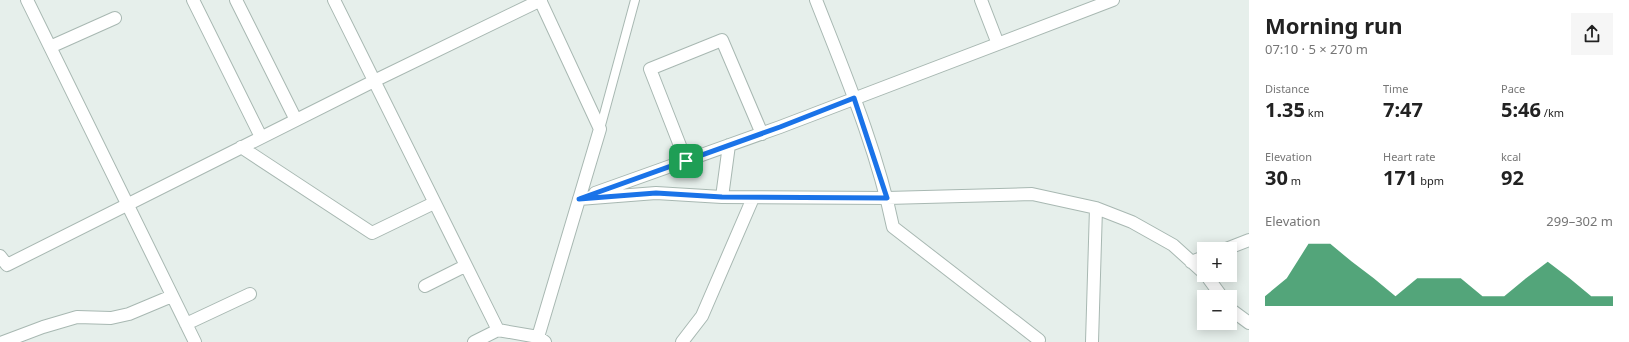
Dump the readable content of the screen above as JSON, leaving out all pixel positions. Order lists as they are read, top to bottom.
{
  "page": {
    "heading": ["Morning run", "07:10 · 5 × 270 m"],
    "stats": [
      ["Distance", "1.35 km"],
      ["Time", "7:47"],
      ["Pace", "5:46 /km"],
      ["Elevation", "30 m"],
      ["Heart rate", "171 bpm"],
      ["kcal", "92"]
    ],
    "chart": ["Elevation", "299–302 m"],
    "map_buttons": ["+", "−"]
  }
}
